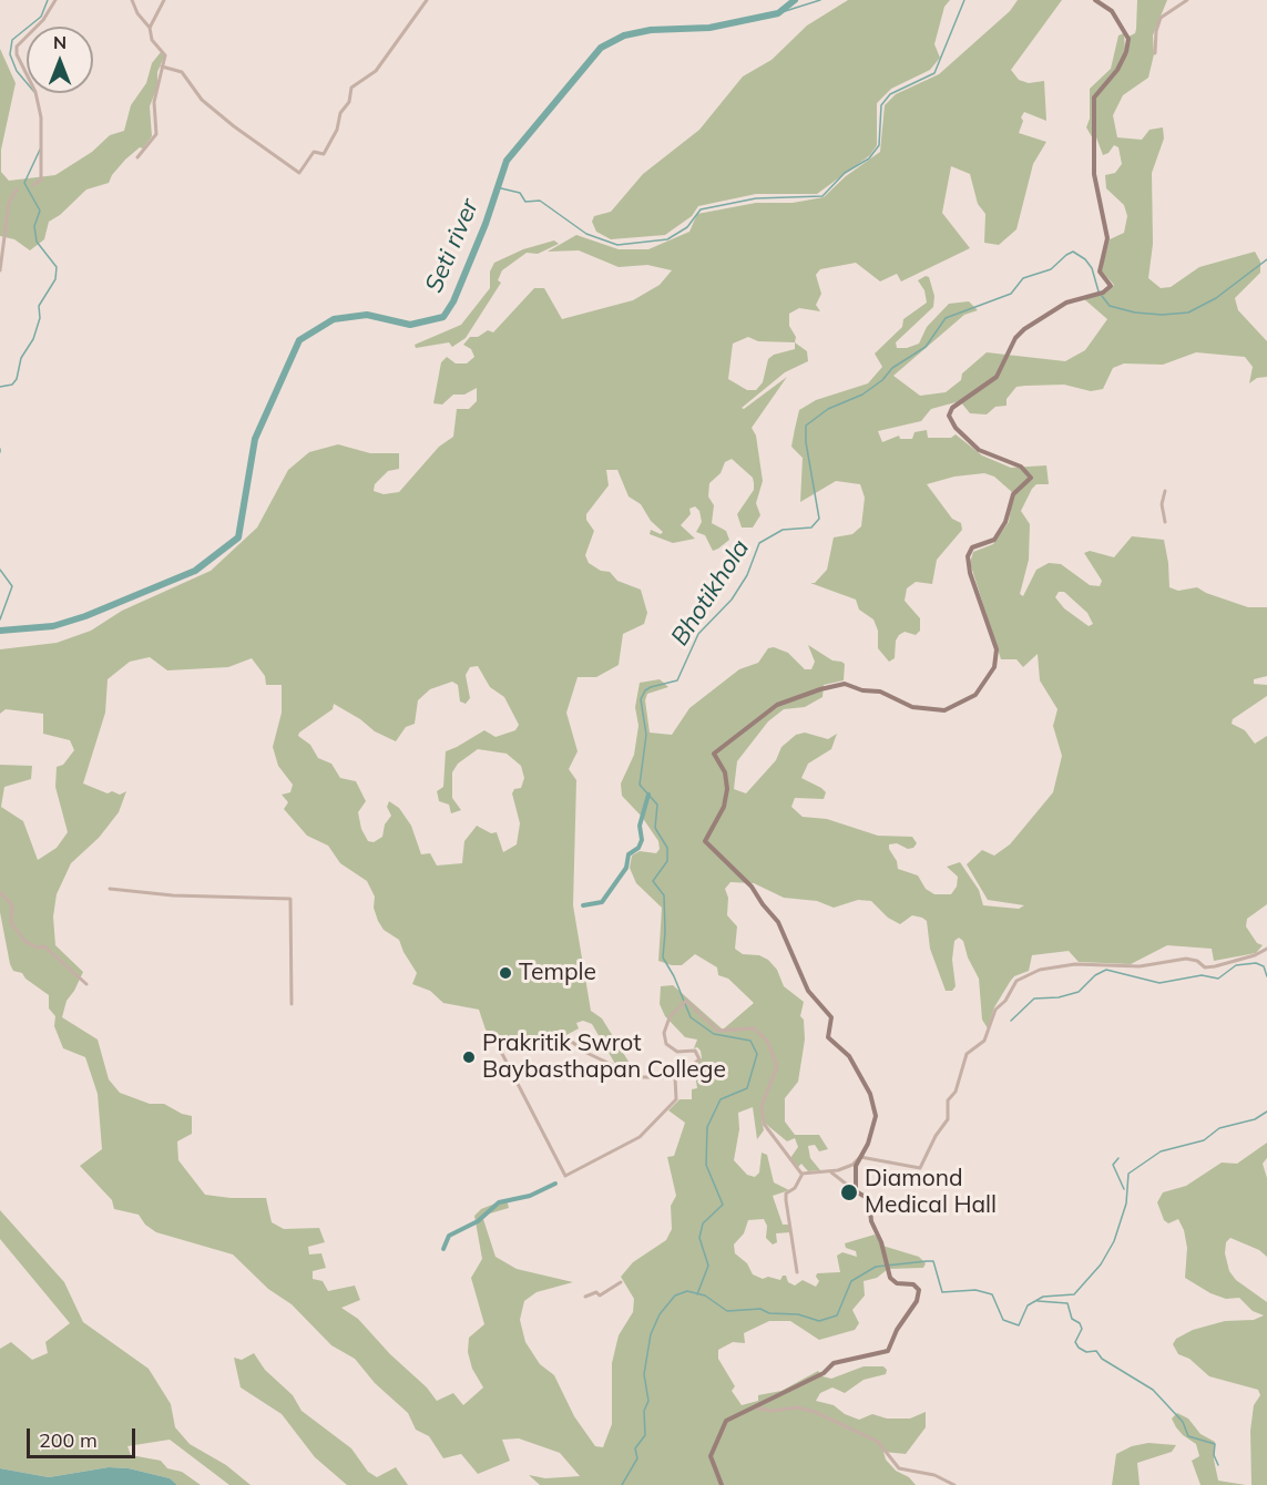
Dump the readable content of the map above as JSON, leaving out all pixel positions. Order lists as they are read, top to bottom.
{
  "water": ["Seti river", "Bhotikhola"],
  "places": ["Temple", "Prakritik Swrot Baybasthapan College", "Diamond Medical Hall"],
  "scale_bar": "200 m",
  "north": "top"
}
